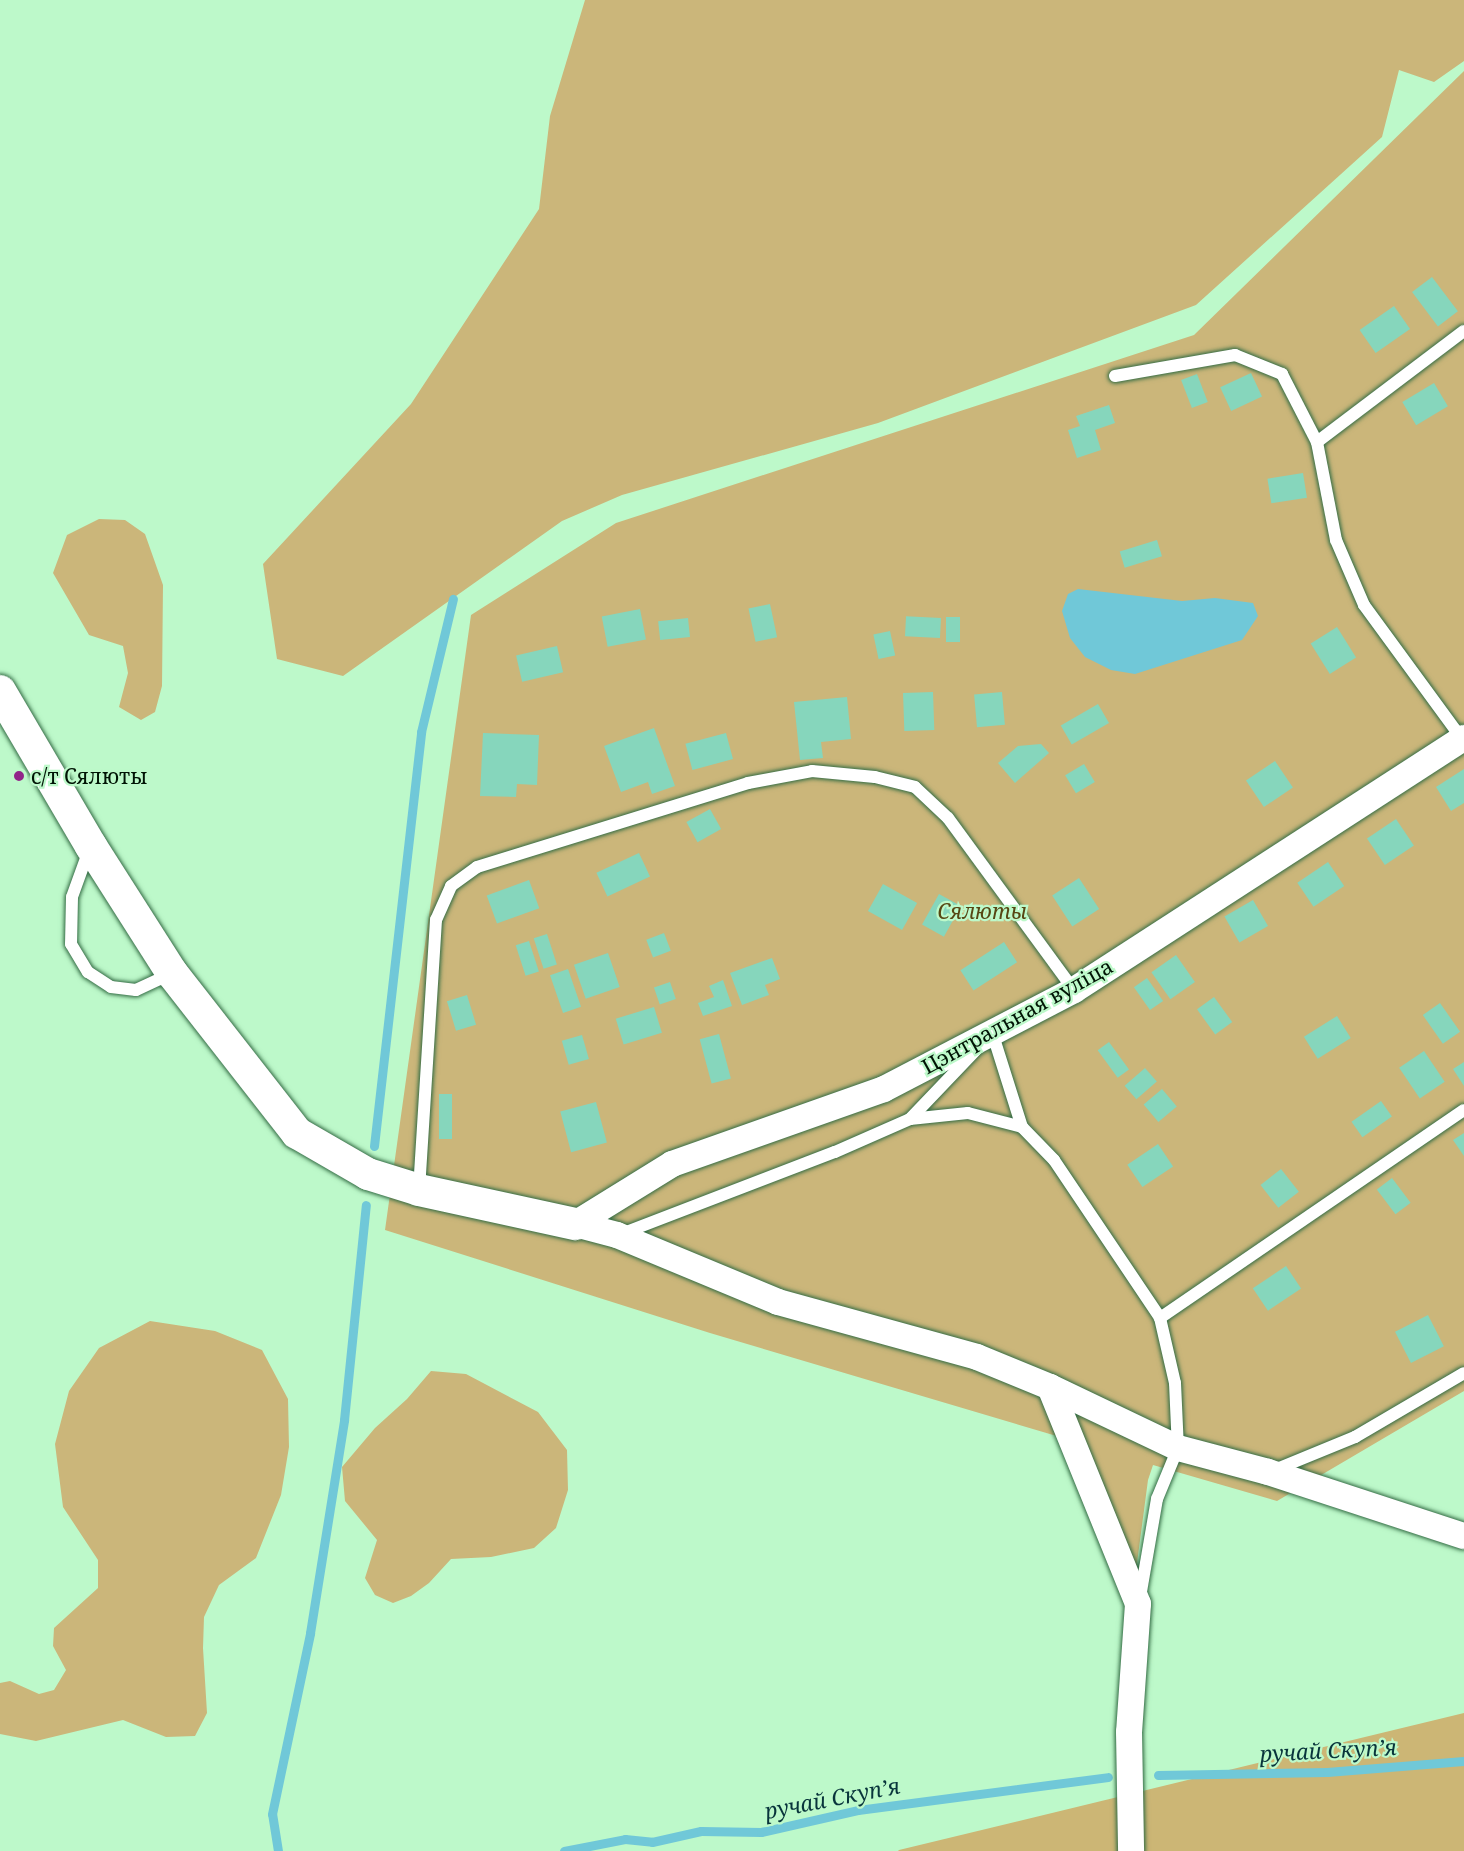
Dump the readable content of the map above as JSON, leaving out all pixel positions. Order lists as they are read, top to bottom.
{
  "streets": {
    "street": ["Цэнтральная вуліца"]
  },
  "water": ["ручай Скупʼя"],
  "parks": ["Сялюты"],
  "places": ["с/т Сялюты"]
}
